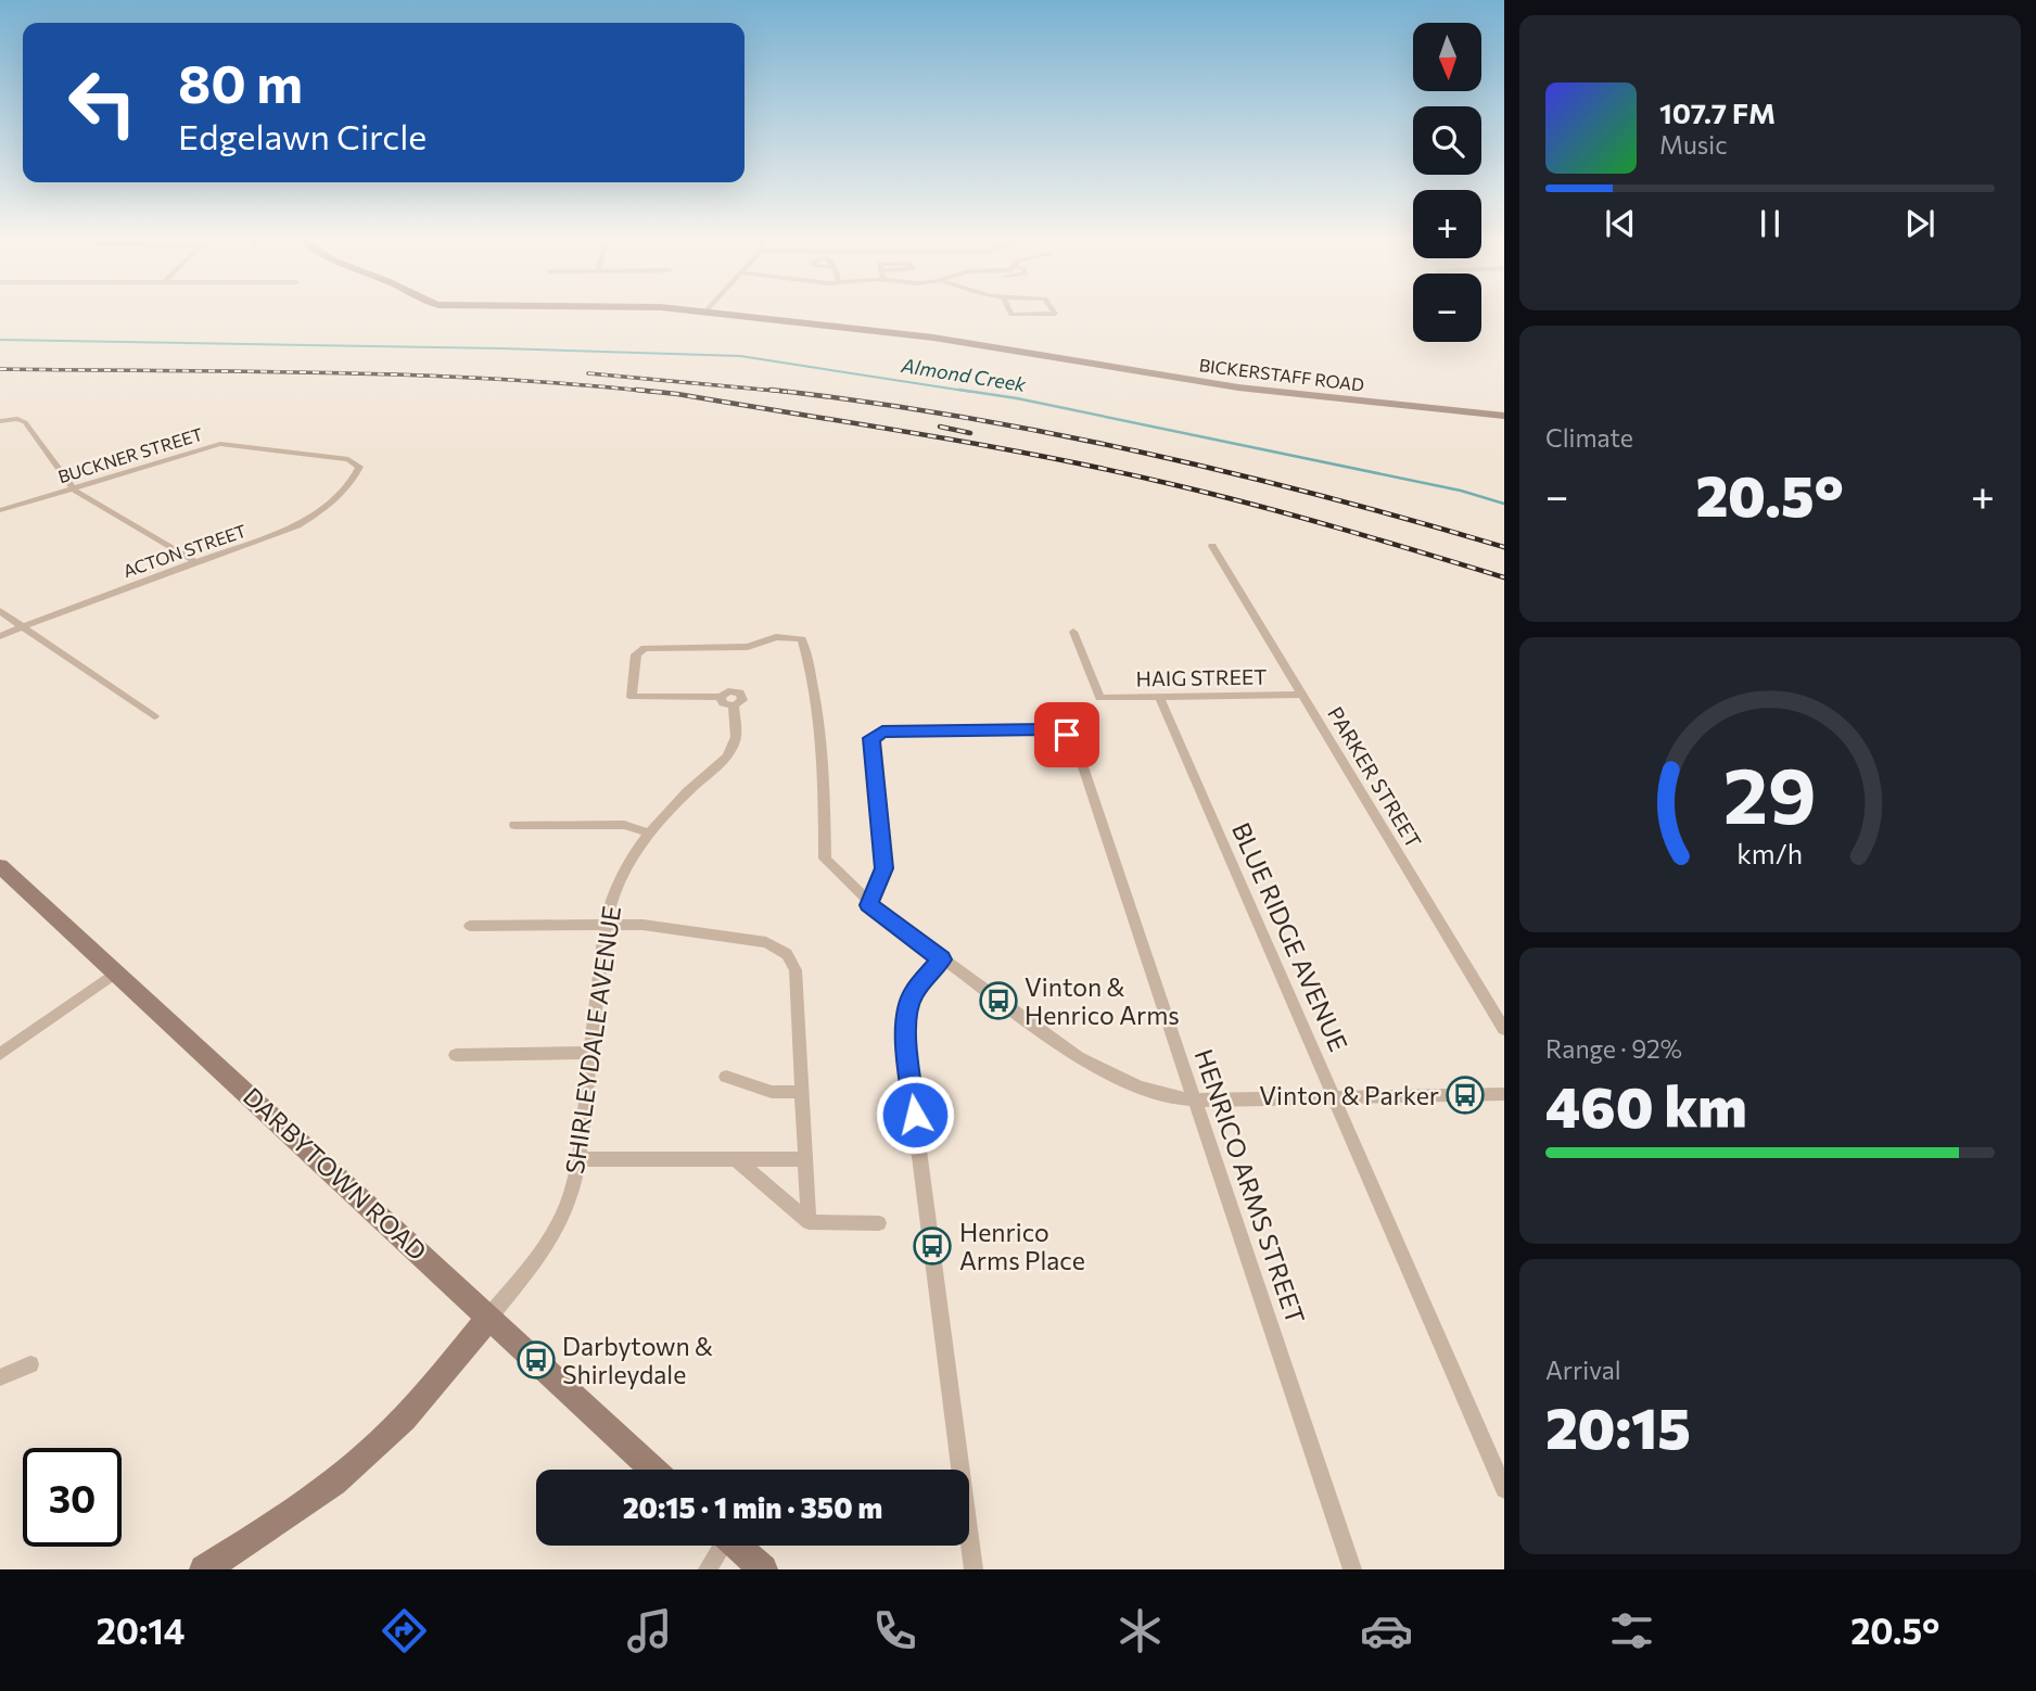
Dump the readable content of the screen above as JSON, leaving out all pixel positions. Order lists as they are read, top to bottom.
{
  "streets": {
    "street": [
      "BICKERSTAFF ROAD",
      "BUCKNER STREET",
      "ACTON STREET",
      "HAIG STREET",
      "PARKER STREET",
      "BLUE RIDGE AVENUE",
      "SHIRLEYDALE AVENUE",
      "DARBYTOWN ROAD",
      "HENRICO ARMS STREET"
    ]
  },
  "crossings": [
    ["BUCKNER STREET", "ACTON STREET"],
    ["HAIG STREET", "PARKER STREET"],
    ["HAIG STREET", "BLUE RIDGE AVENUE"],
    ["SHIRLEYDALE AVENUE", "DARBYTOWN ROAD"],
    ["SHIRLEYDALE AVENUE", "HENRICO ARMS STREET"]
  ],
  "water": ["Almond Creek"],
  "places": {
    "bus stop": [
      "Vinton & Henrico Arms",
      "Vinton & Parker",
      "Henrico Arms Place",
      "Darbytown & Shirleydale"
    ]
  },
  "north": "bottom",
  "page": {
    "map_buttons": ["+", "−"],
    "turn": ["80 m", "Edgelawn Circle"],
    "song": ["107.7 FM", "Music"],
    "tile": [
      "Climate",
      ["Range · 92%", "460 km"],
      ["Arrival", "20:15"]
    ],
    "heat": ["−", "20.5°", "+"],
    "limit": "30",
    "trip": "20:15 · 1 min · 350 m",
    "tabs": ["20:14", "20.5°"],
    "gauge": ["29", "km/h"]
  }
}
